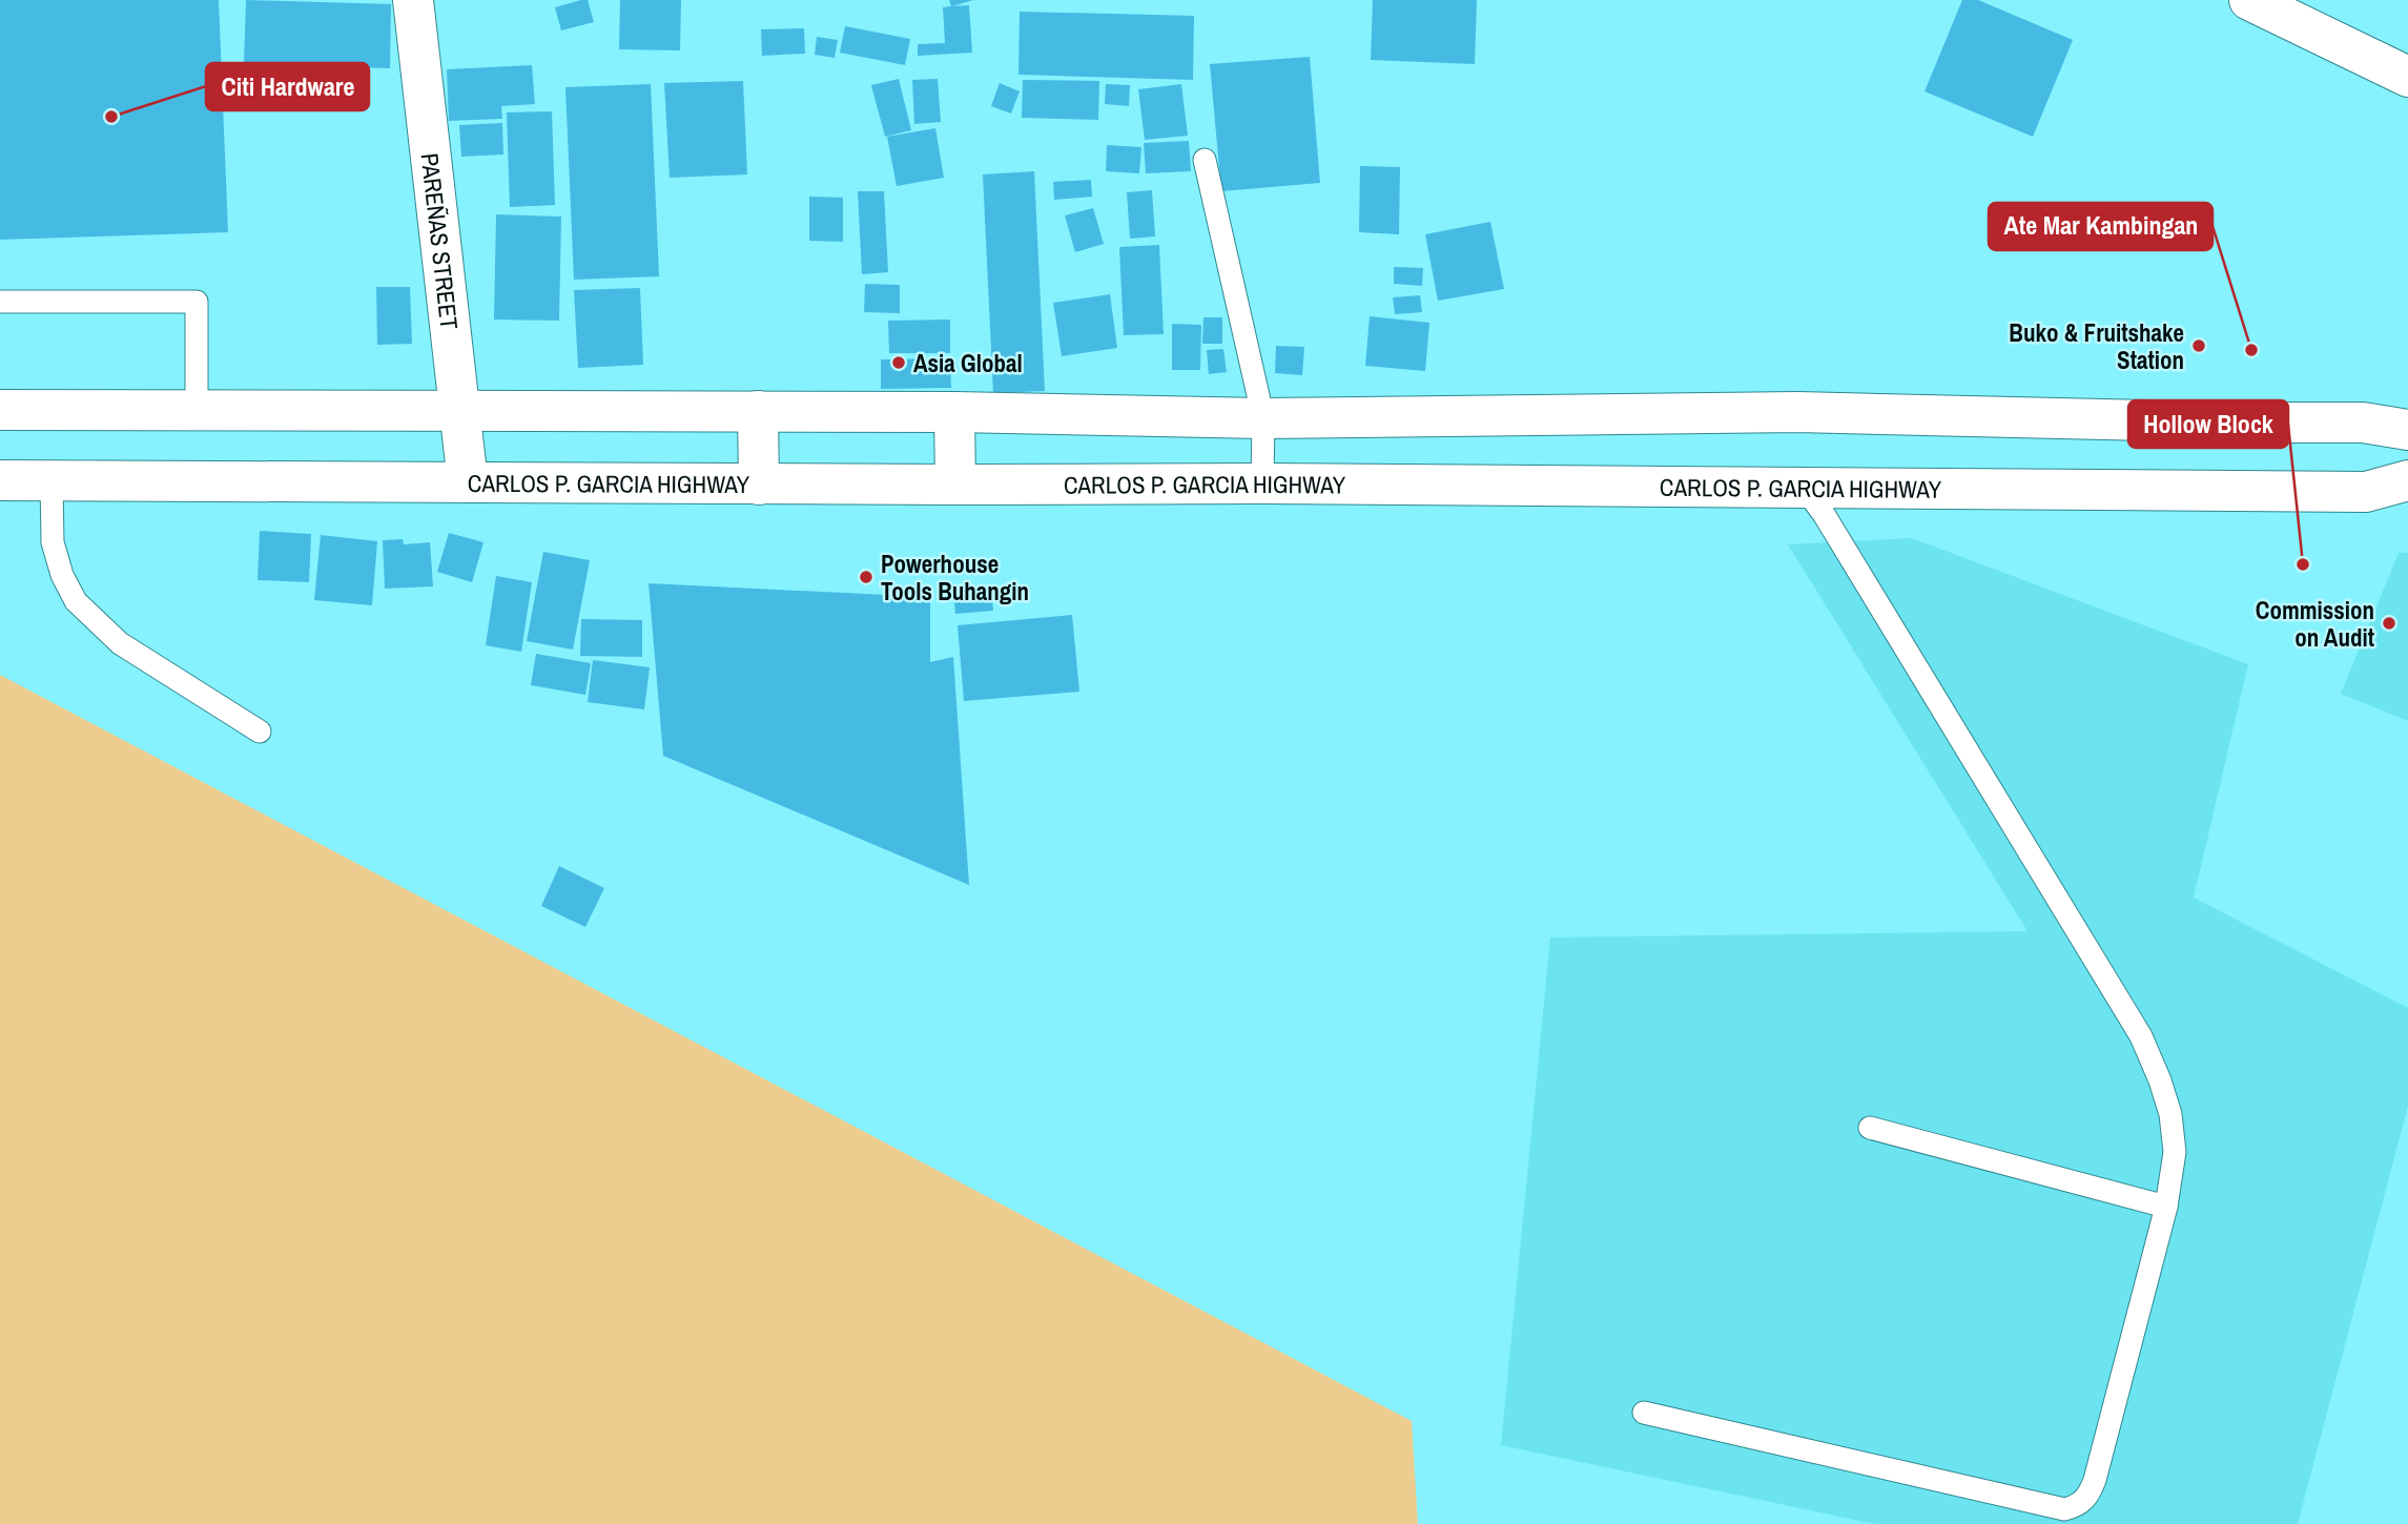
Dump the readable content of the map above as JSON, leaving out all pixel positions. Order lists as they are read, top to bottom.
{
  "streets": {
    "main road": ["PAREÑAS STREET", "CARLOS P. GARCIA HIGHWAY"]
  },
  "crossings": [
    ["PAREÑAS STREET", "CARLOS P. GARCIA HIGHWAY"]
  ],
  "places": [
    "Citi Hardware",
    "Buko & Fruitshake Station",
    "Ate Mar Kambingan",
    "Asia Global",
    "Hollow Block",
    "Powerhouse Tools Buhangin",
    "Commission on Audit"
  ]
}
